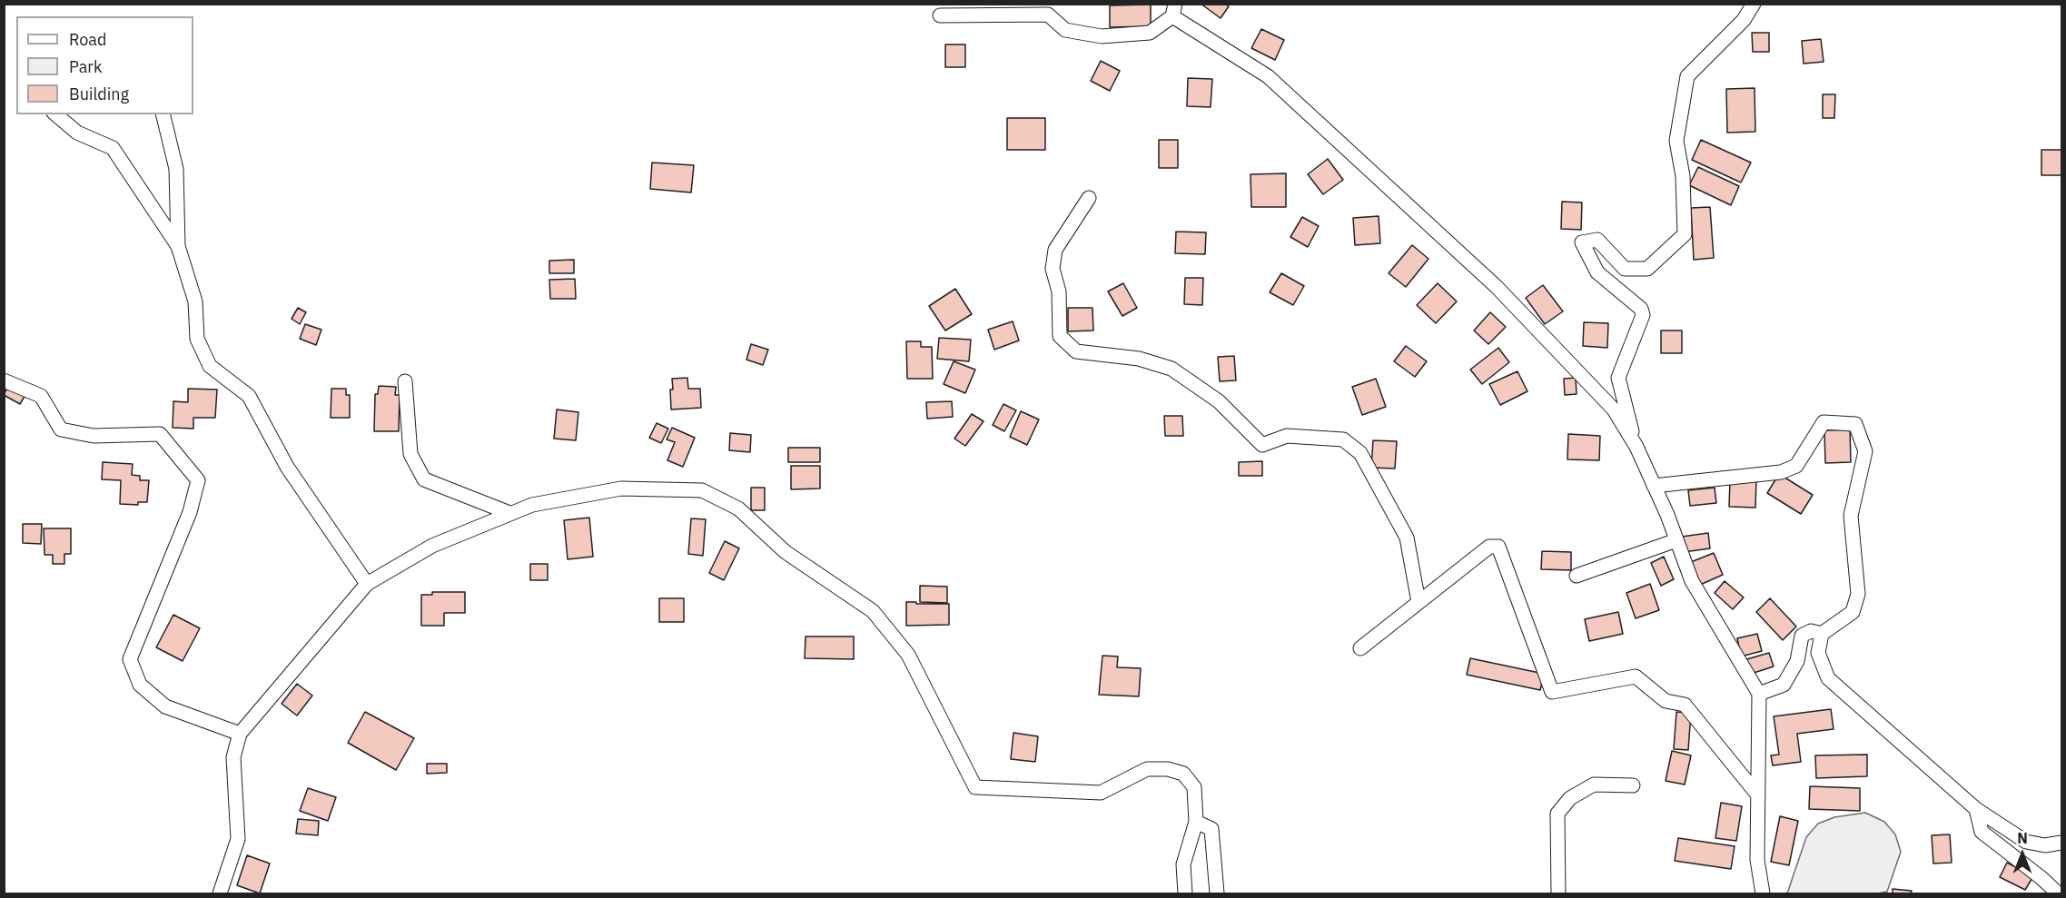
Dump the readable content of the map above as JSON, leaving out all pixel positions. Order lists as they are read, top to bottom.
{
  "legend": ["Road", "Park", "Building"],
  "north": "top"
}
